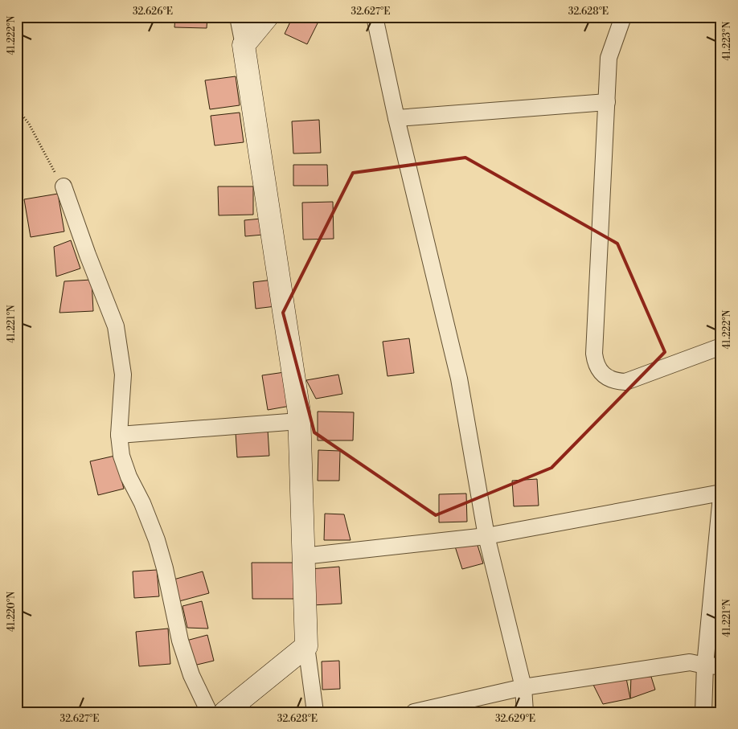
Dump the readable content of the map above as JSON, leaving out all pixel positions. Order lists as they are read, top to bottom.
{
  "coordinates": [
    "32.626°E",
    "32.627°E",
    "32.628°E",
    "41.222°N",
    "41.223°N",
    "41.221°N",
    "41.220°N",
    "32.629°E"
  ]
}
